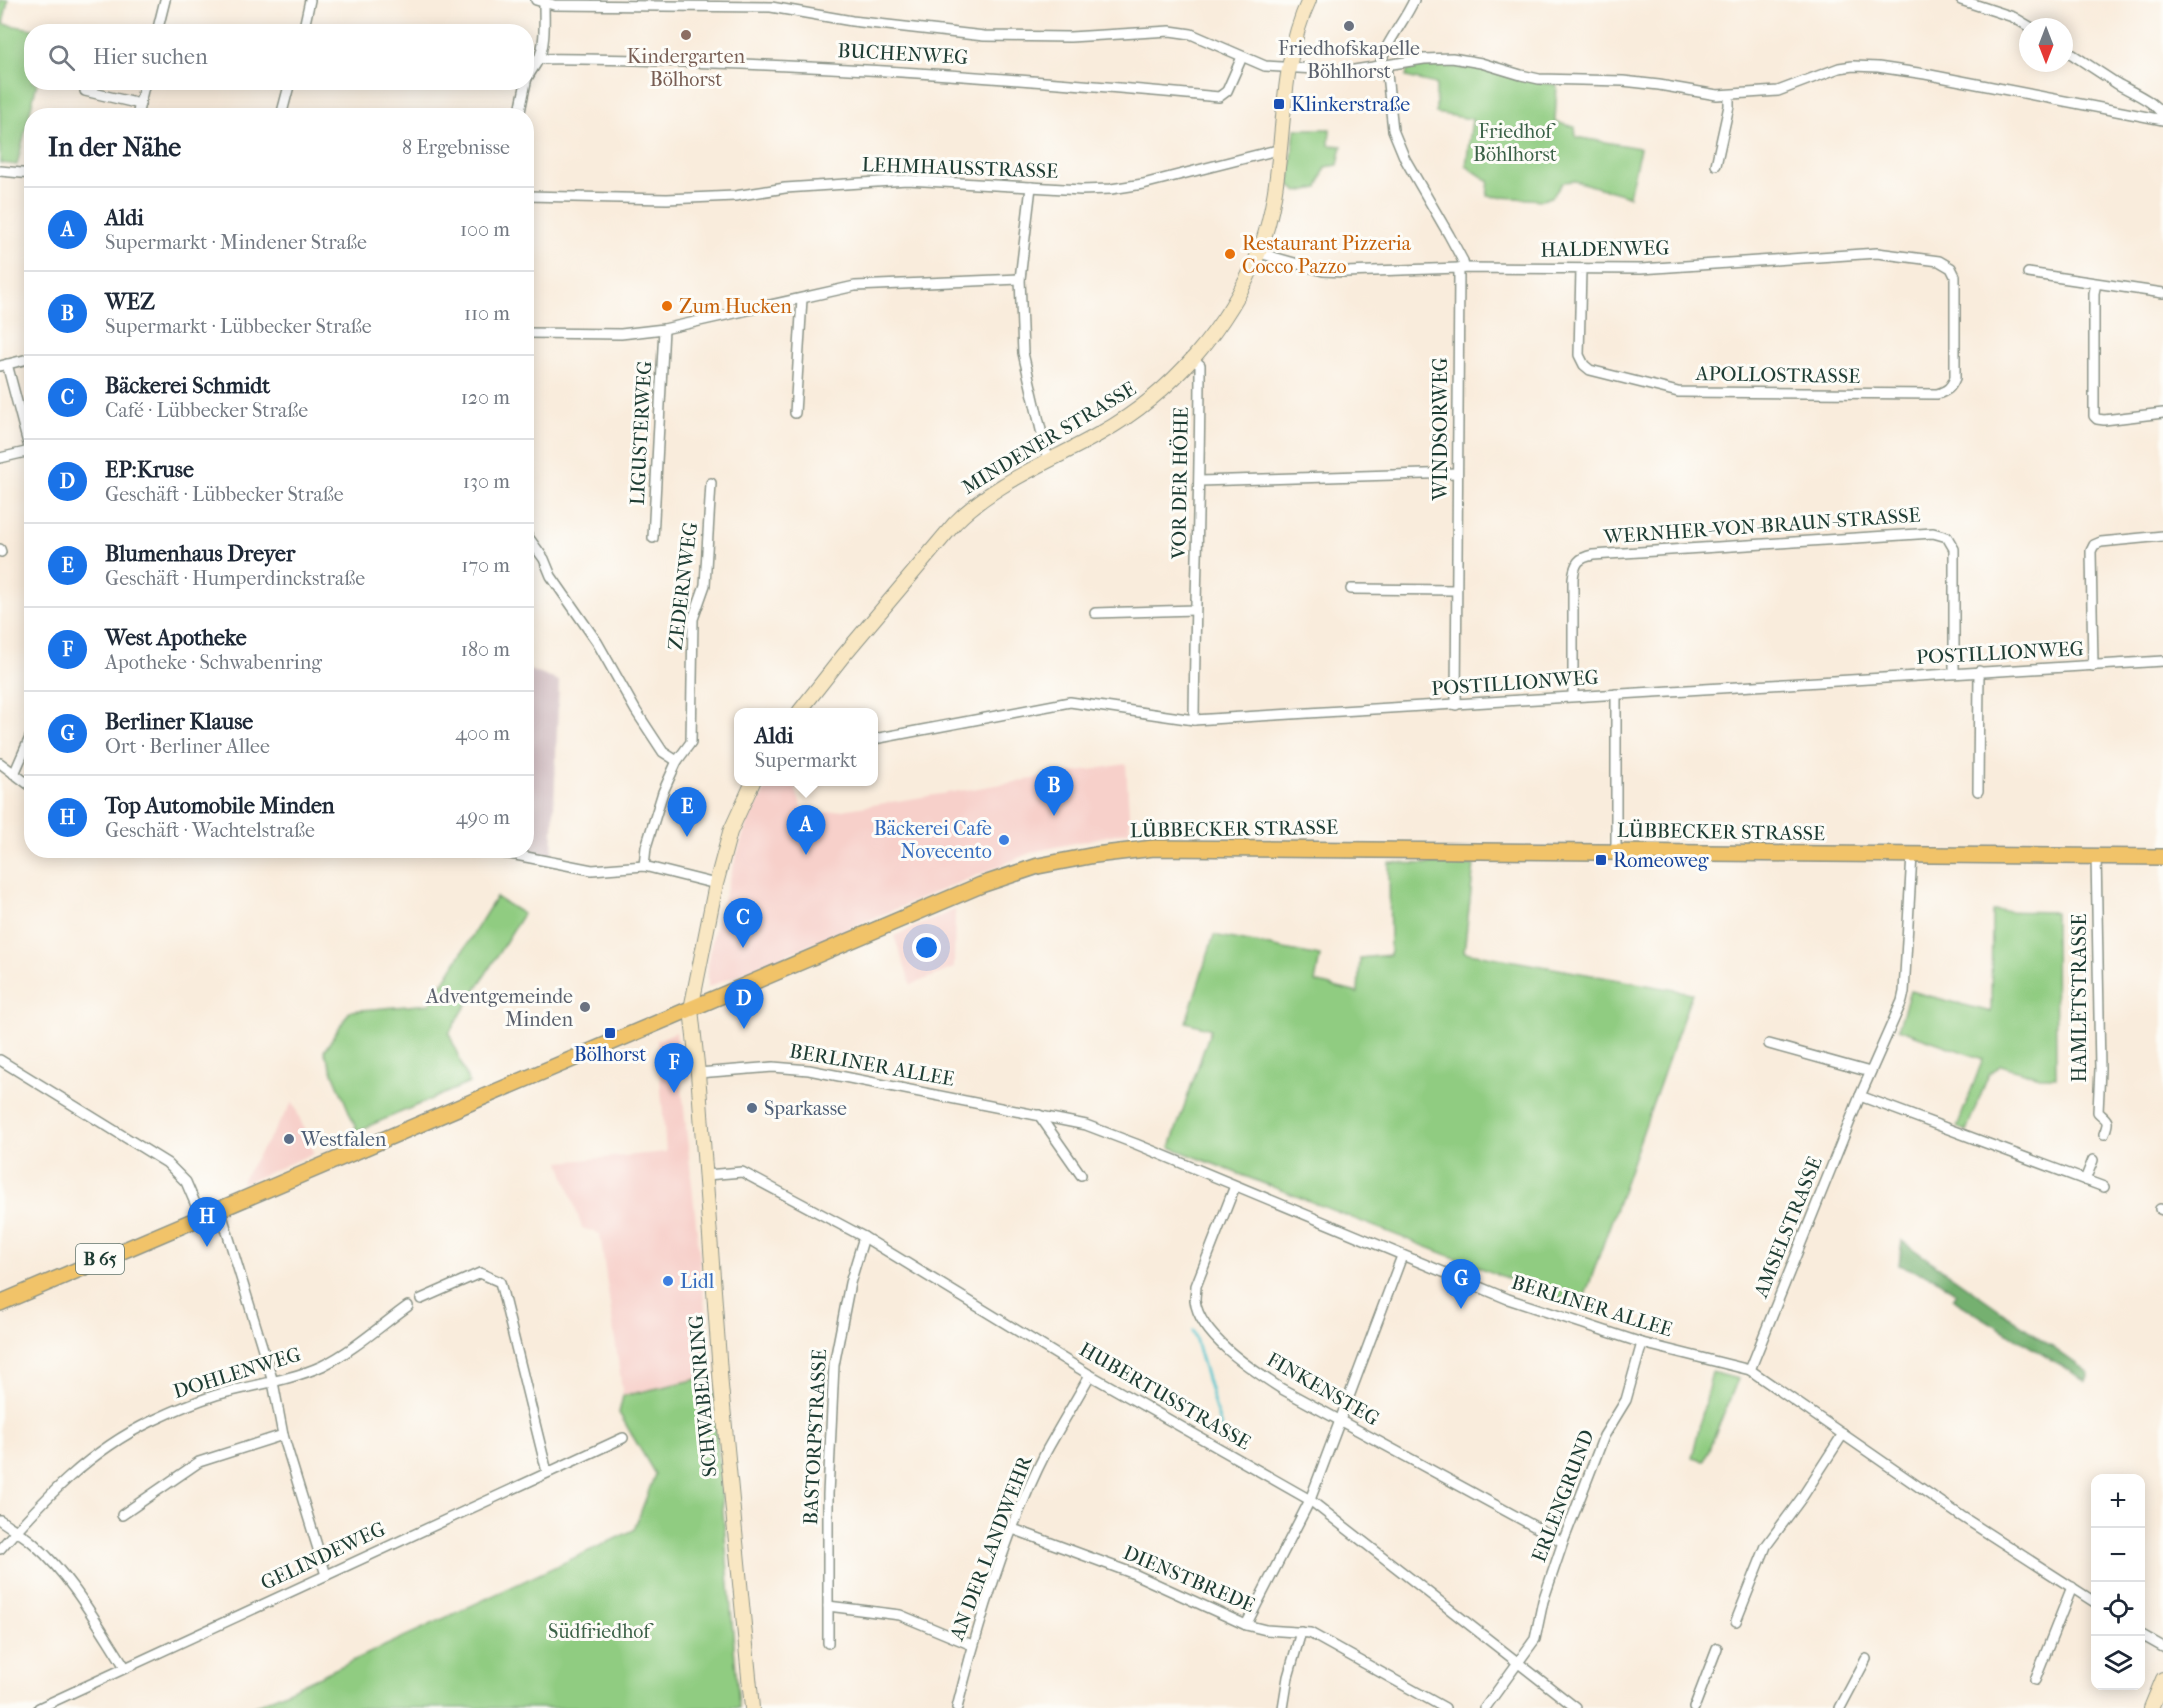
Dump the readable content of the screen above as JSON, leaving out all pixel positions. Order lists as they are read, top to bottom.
{
  "streets": {
    "main road": ["LÜBBECKER STRASSE", "B 65"],
    "street": [
      "BUCHENWEG",
      "LEHMHAUSSTRASSE",
      "HALDENWEG",
      "APOLLOSTRASSE",
      "WINDSORWEG",
      "LIGUSTERWEG",
      "MINDENER STRASSE",
      "VOR DER HÖHE",
      "WERNHER-VON-BRAUN-STRASSE",
      "ZEDERNWEG",
      "POSTILLIONWEG",
      "HAMLETSTRASSE",
      "BERLINER ALLEE",
      "AMSELSTRASSE",
      "DOHLENWEG",
      "FINKENSTEG",
      "SCHWABENRING",
      "HUBERTUSSTRASSE",
      "BASTORPSTRASSE",
      "ERLENGRUND",
      "AN DER LANDWEHR",
      "GELINDEWEG",
      "DIENSTBREDE"
    ]
  },
  "crossings": [
    ["LEHMHAUSSTRASSE", "MINDENER STRASSE"],
    ["HALDENWEG", "APOLLOSTRASSE"],
    ["HALDENWEG", "WINDSORWEG"],
    ["HALDENWEG", "MINDENER STRASSE"],
    ["WINDSORWEG", "POSTILLIONWEG"],
    ["MINDENER STRASSE", "VOR DER HÖHE"],
    ["VOR DER HÖHE", "POSTILLIONWEG"],
    ["WERNHER-VON-BRAUN-STRASSE", "POSTILLIONWEG"],
    ["LÜBBECKER STRASSE", "HAMLETSTRASSE"],
    ["LÜBBECKER STRASSE", "AMSELSTRASSE"],
    ["LÜBBECKER STRASSE", "SCHWABENRING"],
    ["BERLINER ALLEE", "AMSELSTRASSE"],
    ["BERLINER ALLEE", "FINKENSTEG"],
    ["BERLINER ALLEE", "SCHWABENRING"],
    ["BERLINER ALLEE", "ERLENGRUND"],
    ["FINKENSTEG", "ERLENGRUND"],
    ["SCHWABENRING", "HUBERTUSSTRASSE"],
    ["HUBERTUSSTRASSE", "BASTORPSTRASSE"],
    ["HUBERTUSSTRASSE", "ERLENGRUND"],
    ["HUBERTUSSTRASSE", "AN DER LANDWEHR"],
    ["AN DER LANDWEHR", "DIENSTBREDE"]
  ],
  "parks": ["Friedhof Böhlhorst", "Südfriedhof"],
  "places": {
    "other": [
      "Friedhofskapelle Böhlhorst",
      "Kindergarten Bölhorst",
      "Restaurant Pizzeria Cocco Pazzo",
      "Zum Hucken",
      "Bäckerei Cafe Novecento",
      "Adventgemeinde Minden",
      "Sparkasse",
      "Westfalen",
      "Lidl"
    ],
    "transit": ["Klinkerstraße", "Romeoweg", "Bölhorst"]
  },
  "north": "bottom",
  "page": {
    "search": "Hier suchen",
    "heading": ["In der Nähe", "8 Ergebnisse"],
    "list": [
      {
        "mark": "A",
        "name": "Aldi",
        "note": "Supermarkt · Mindener Straße",
        "value": "100 m"
      },
      {
        "mark": "B",
        "name": "WEZ",
        "note": "Supermarkt · Lübbecker Straße",
        "value": "110 m"
      },
      {
        "mark": "C",
        "name": "Bäckerei Schmidt",
        "note": "Café · Lübbecker Straße",
        "value": "120 m"
      },
      {
        "mark": "D",
        "name": "EP:Kruse",
        "note": "Geschäft · Lübbecker Straße",
        "value": "130 m"
      },
      {
        "mark": "E",
        "name": "Blumenhaus Dreyer",
        "note": "Geschäft · Humperdinckstraße",
        "value": "170 m"
      },
      {
        "mark": "F",
        "name": "West Apotheke",
        "note": "Apotheke · Schwabenring",
        "value": "180 m"
      },
      {
        "mark": "G",
        "name": "Berliner Klause",
        "note": "Ort · Berliner Allee",
        "value": "400 m"
      },
      {
        "mark": "H",
        "name": "Top Automobile Minden",
        "note": "Geschäft · Wachtelstraße",
        "value": "490 m"
      }
    ],
    "popup": ["Aldi", "Supermarkt"],
    "pins": [
      "B",
      "E",
      "A",
      "C",
      "D",
      "F",
      "H",
      "G"
    ],
    "map_buttons": ["+", "−"]
  }
}
